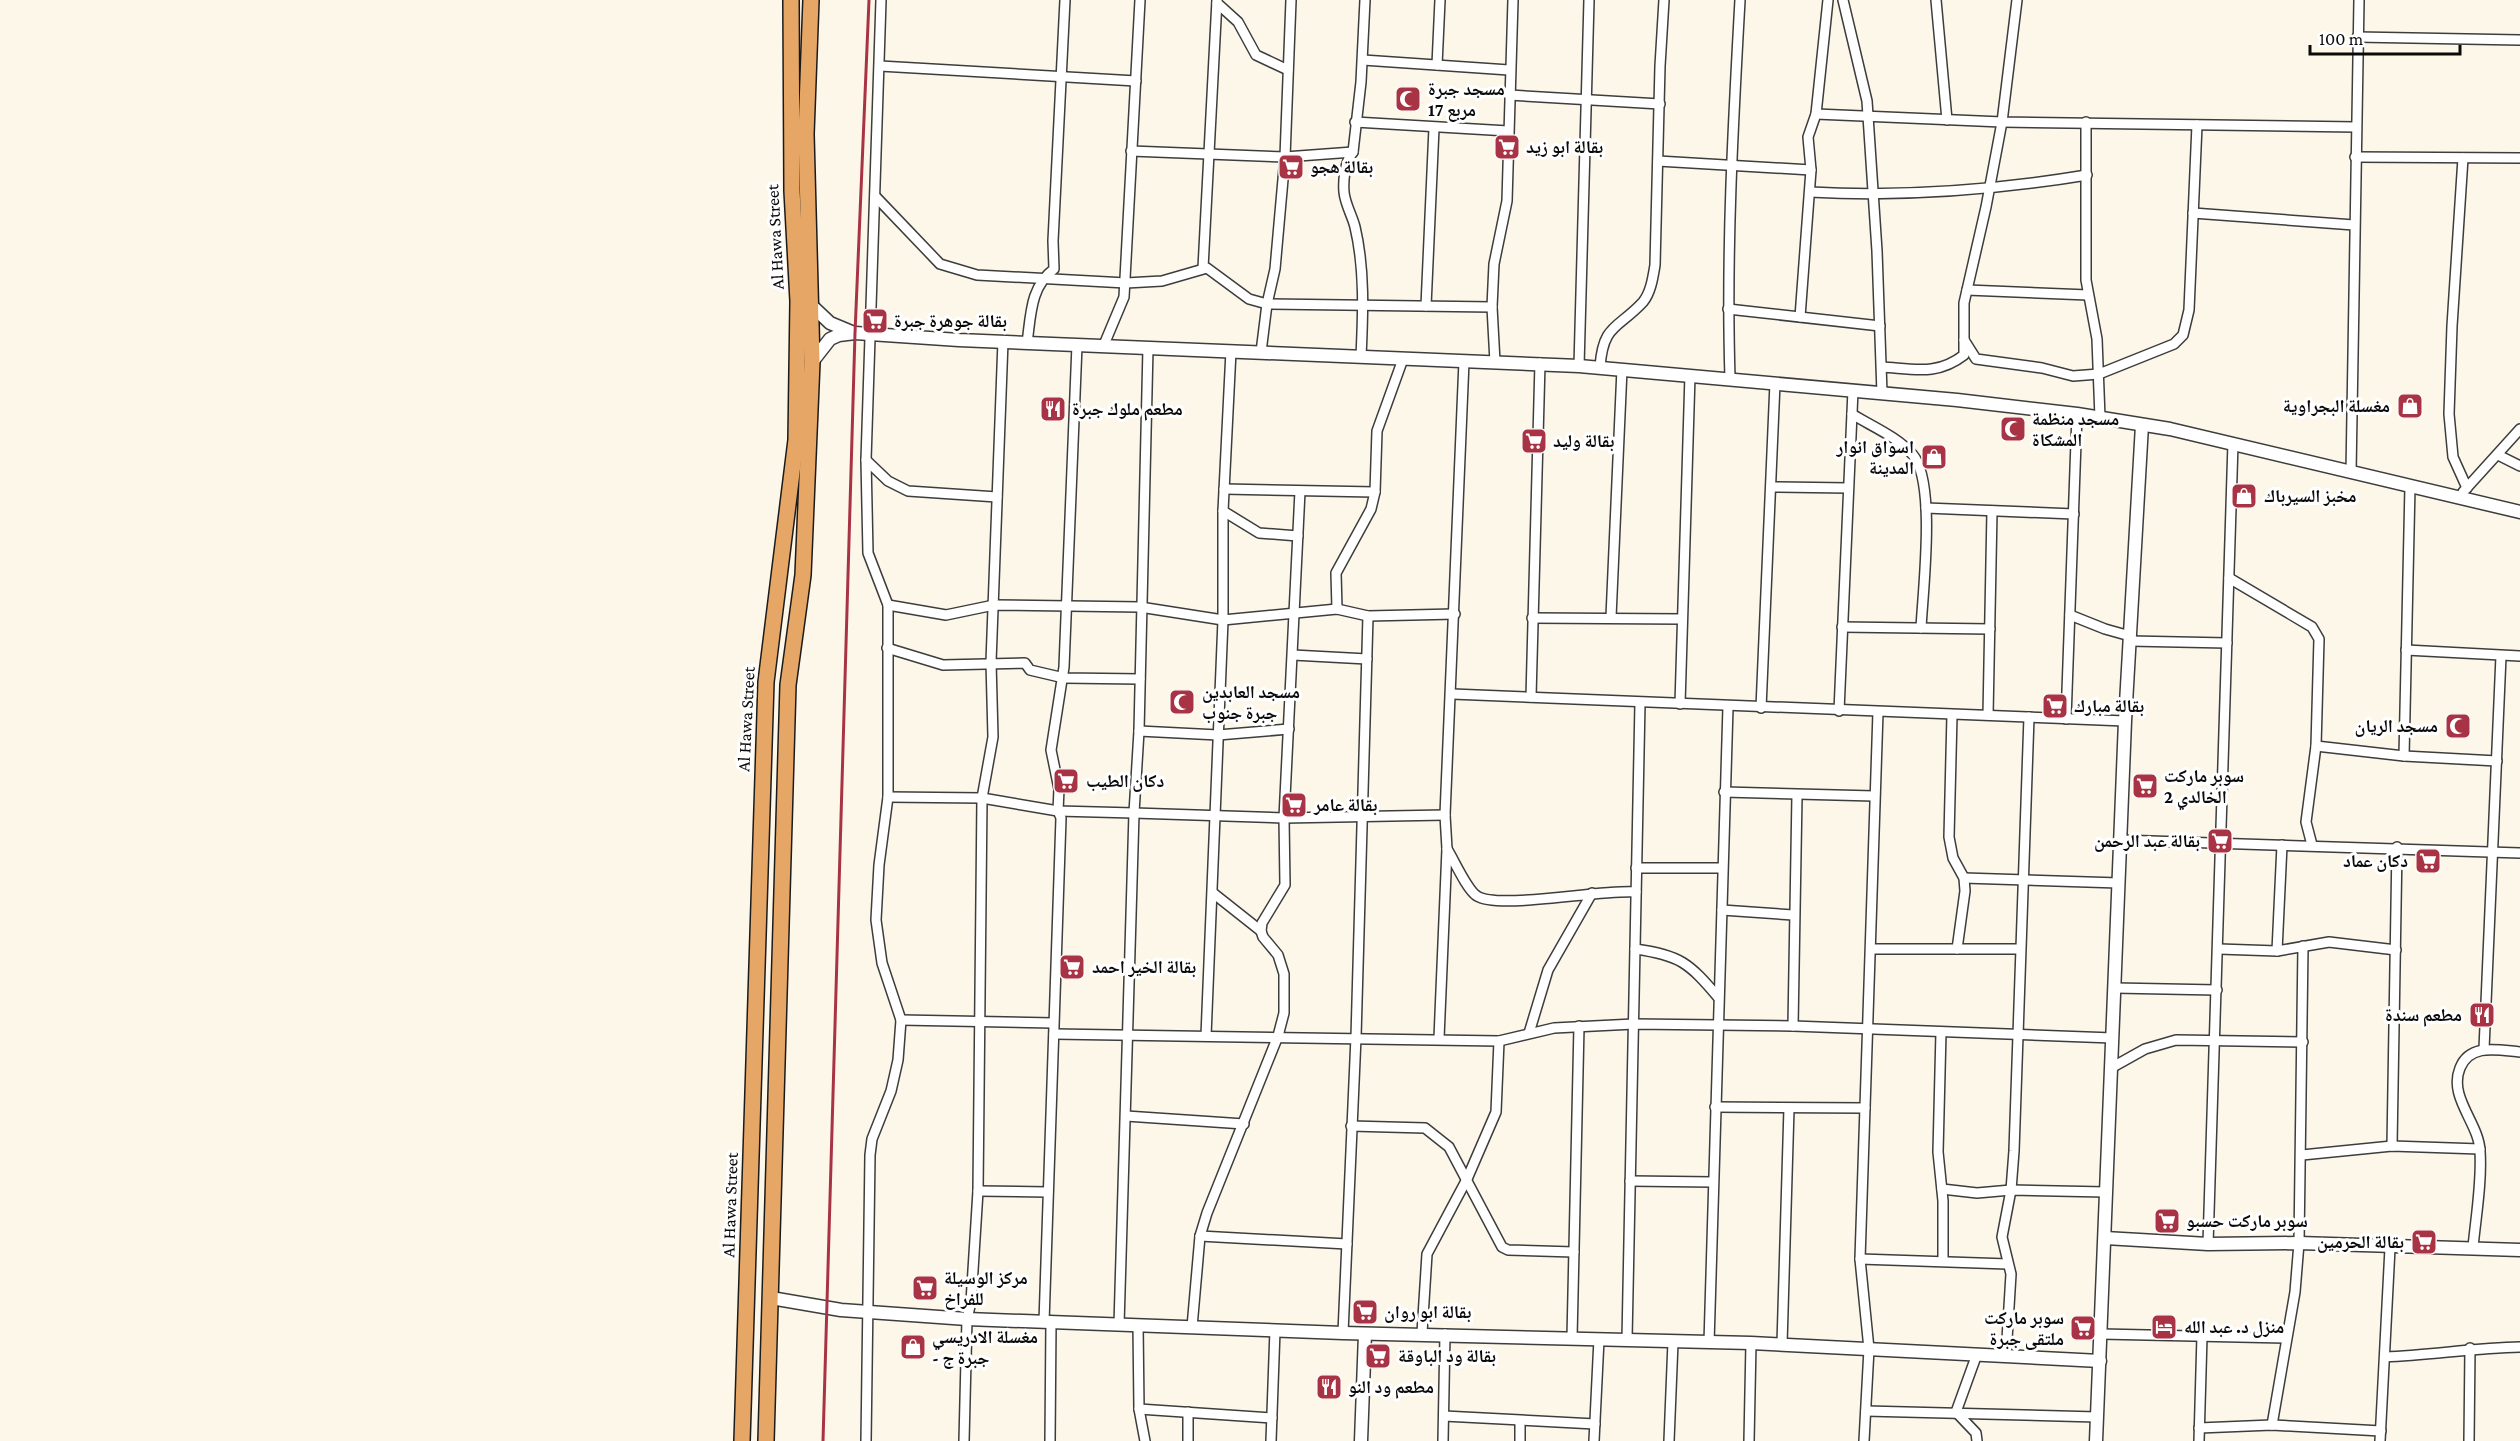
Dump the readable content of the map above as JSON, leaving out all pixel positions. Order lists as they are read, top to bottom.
{
  "streets": {
    "highway": ["Al Hawa Street"]
  },
  "places": {
    "mosque": [
      "مسجد جبرة مربع 17",
      "مسجد منظمة المشكاة",
      "مسجد العابدين جبرة جنوب",
      "مسجد الريان"
    ],
    "supermarket": [
      "بقالة ابو زيد",
      "بقالة هجو",
      "بقالة جوهرة جبرة",
      "بقالة وليد",
      "بقالة مبارك",
      "دكان الطيب",
      "سوبر ماركت الخالدي 2",
      "بقالة عامر",
      "بقالة عبد الرحمن",
      "دكان عماد",
      "بقالة الخير احمد",
      "سوبر ماركت حسبو",
      "بقالة الحرمين",
      "مركز الوسيلة للفراخ",
      "بقالة ابو روان",
      "سوبر ماركت ملتقى جبرة",
      "بقالة ود الباوقة"
    ],
    "shop": [
      "مغسلة البجراوية",
      "اسواق انوار المدينة",
      "مخبز السيرباك",
      "مغسلة الادريسي - جبرة ج"
    ],
    "restaurant": ["مطعم ملوك جبرة", "مطعم سندة", "مطعم ود النو"],
    "hotel": ["منزل د. عبد الله"]
  },
  "scale_bar": "100 m"
}
